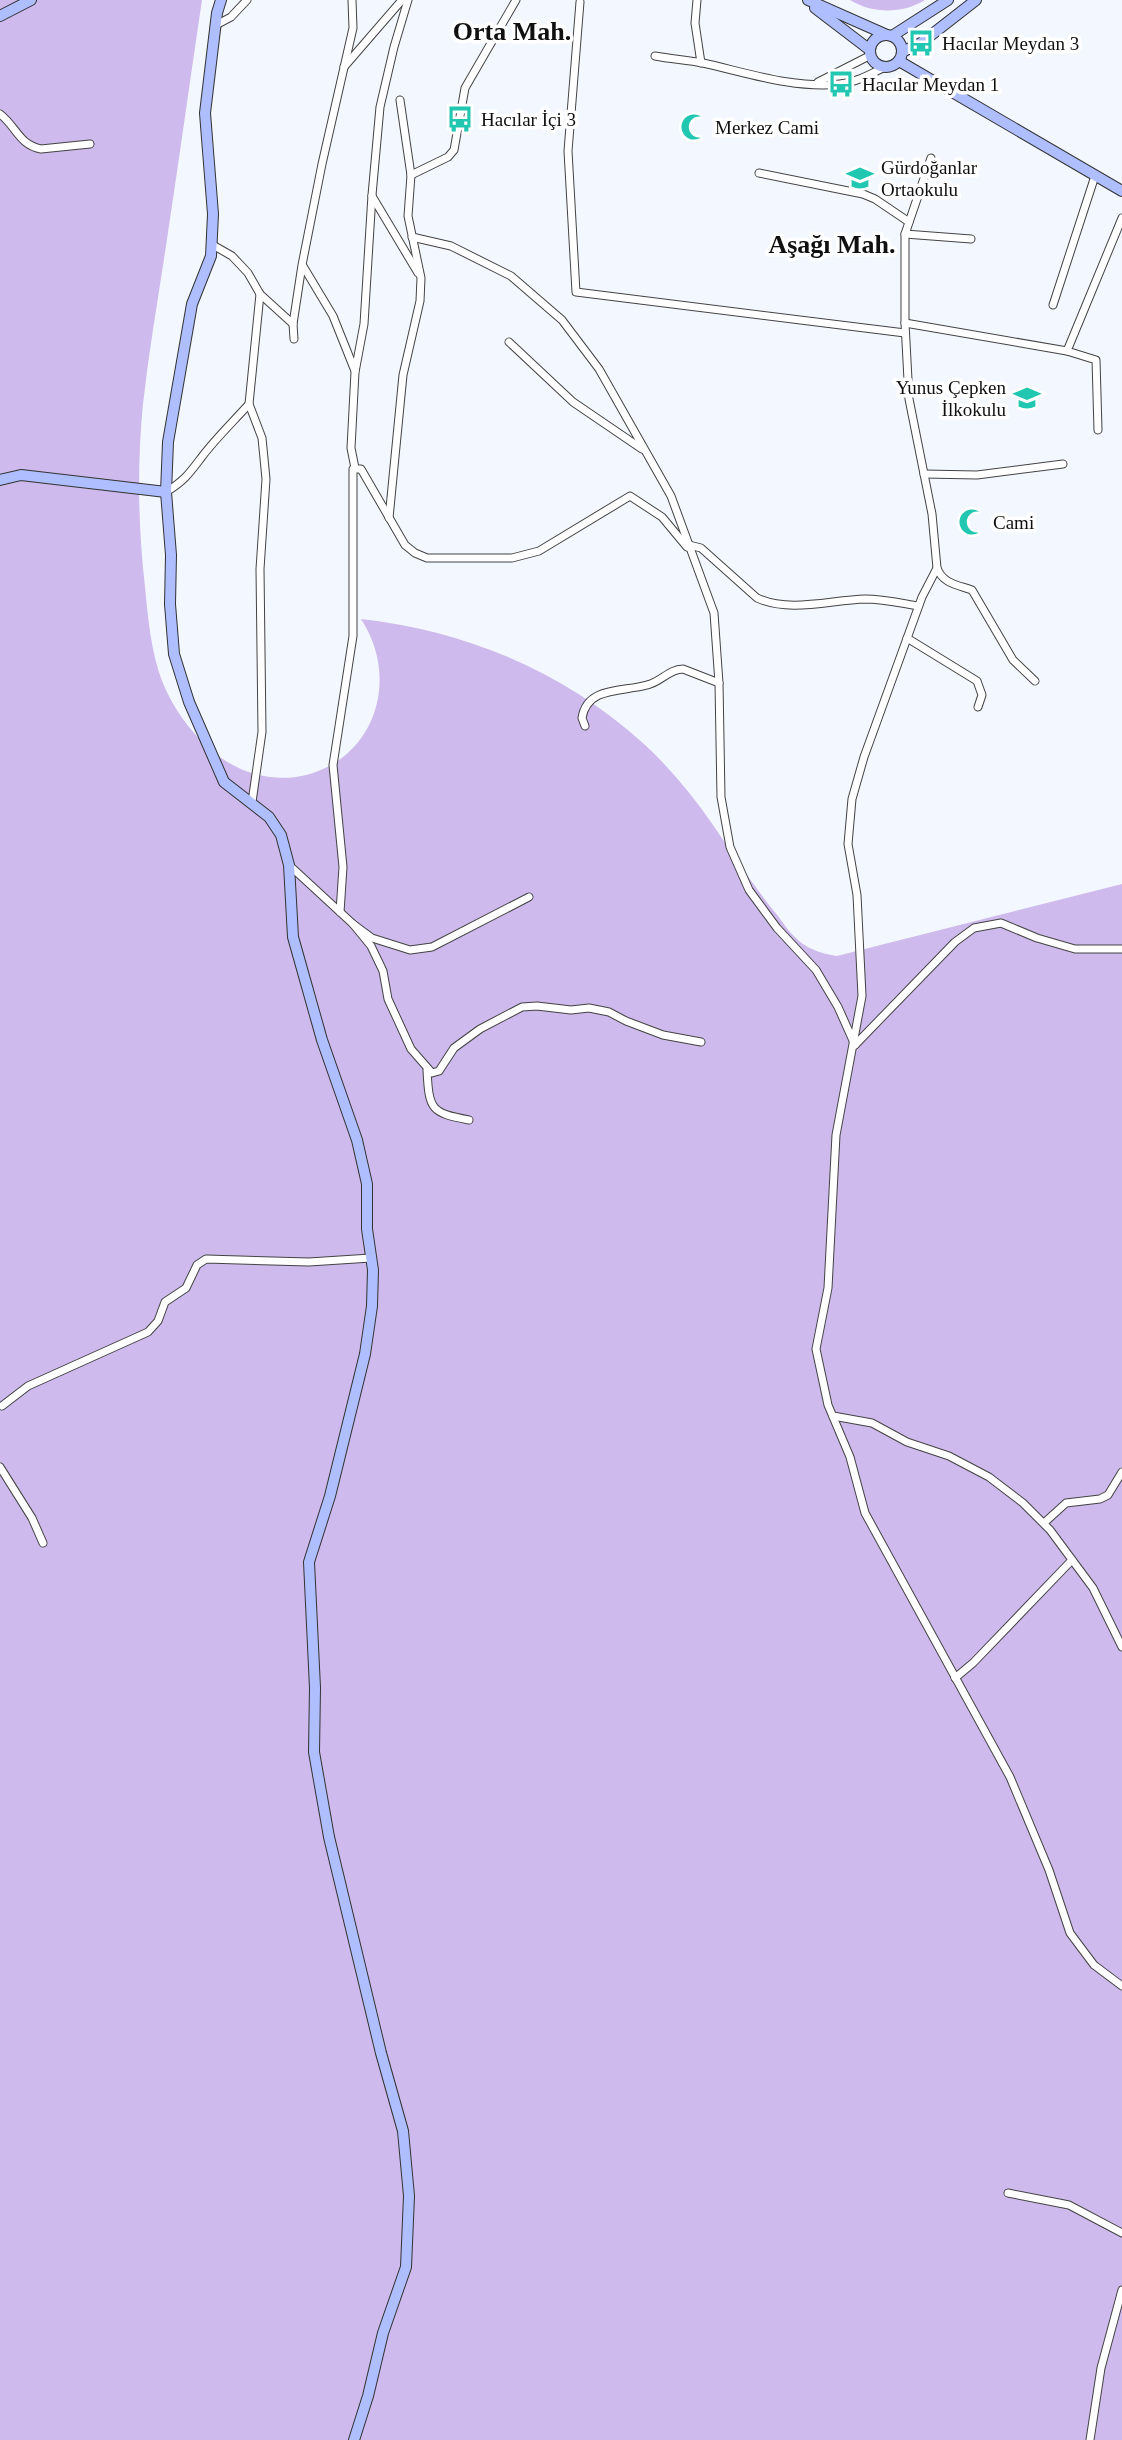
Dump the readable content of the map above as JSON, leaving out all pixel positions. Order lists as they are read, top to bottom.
{
  "districts": ["Orta Mah.", "Aşağı Mah."],
  "places": {
    "bus stop": ["Hacılar Meydan 3", "Hacılar Meydan 1", "Hacılar İçi 3"],
    "mosque": ["Merkez Cami", "Cami"],
    "school or university": ["Gürdoğanlar Ortaokulu", "Yunus Çepken İlkokulu"]
  }
}
